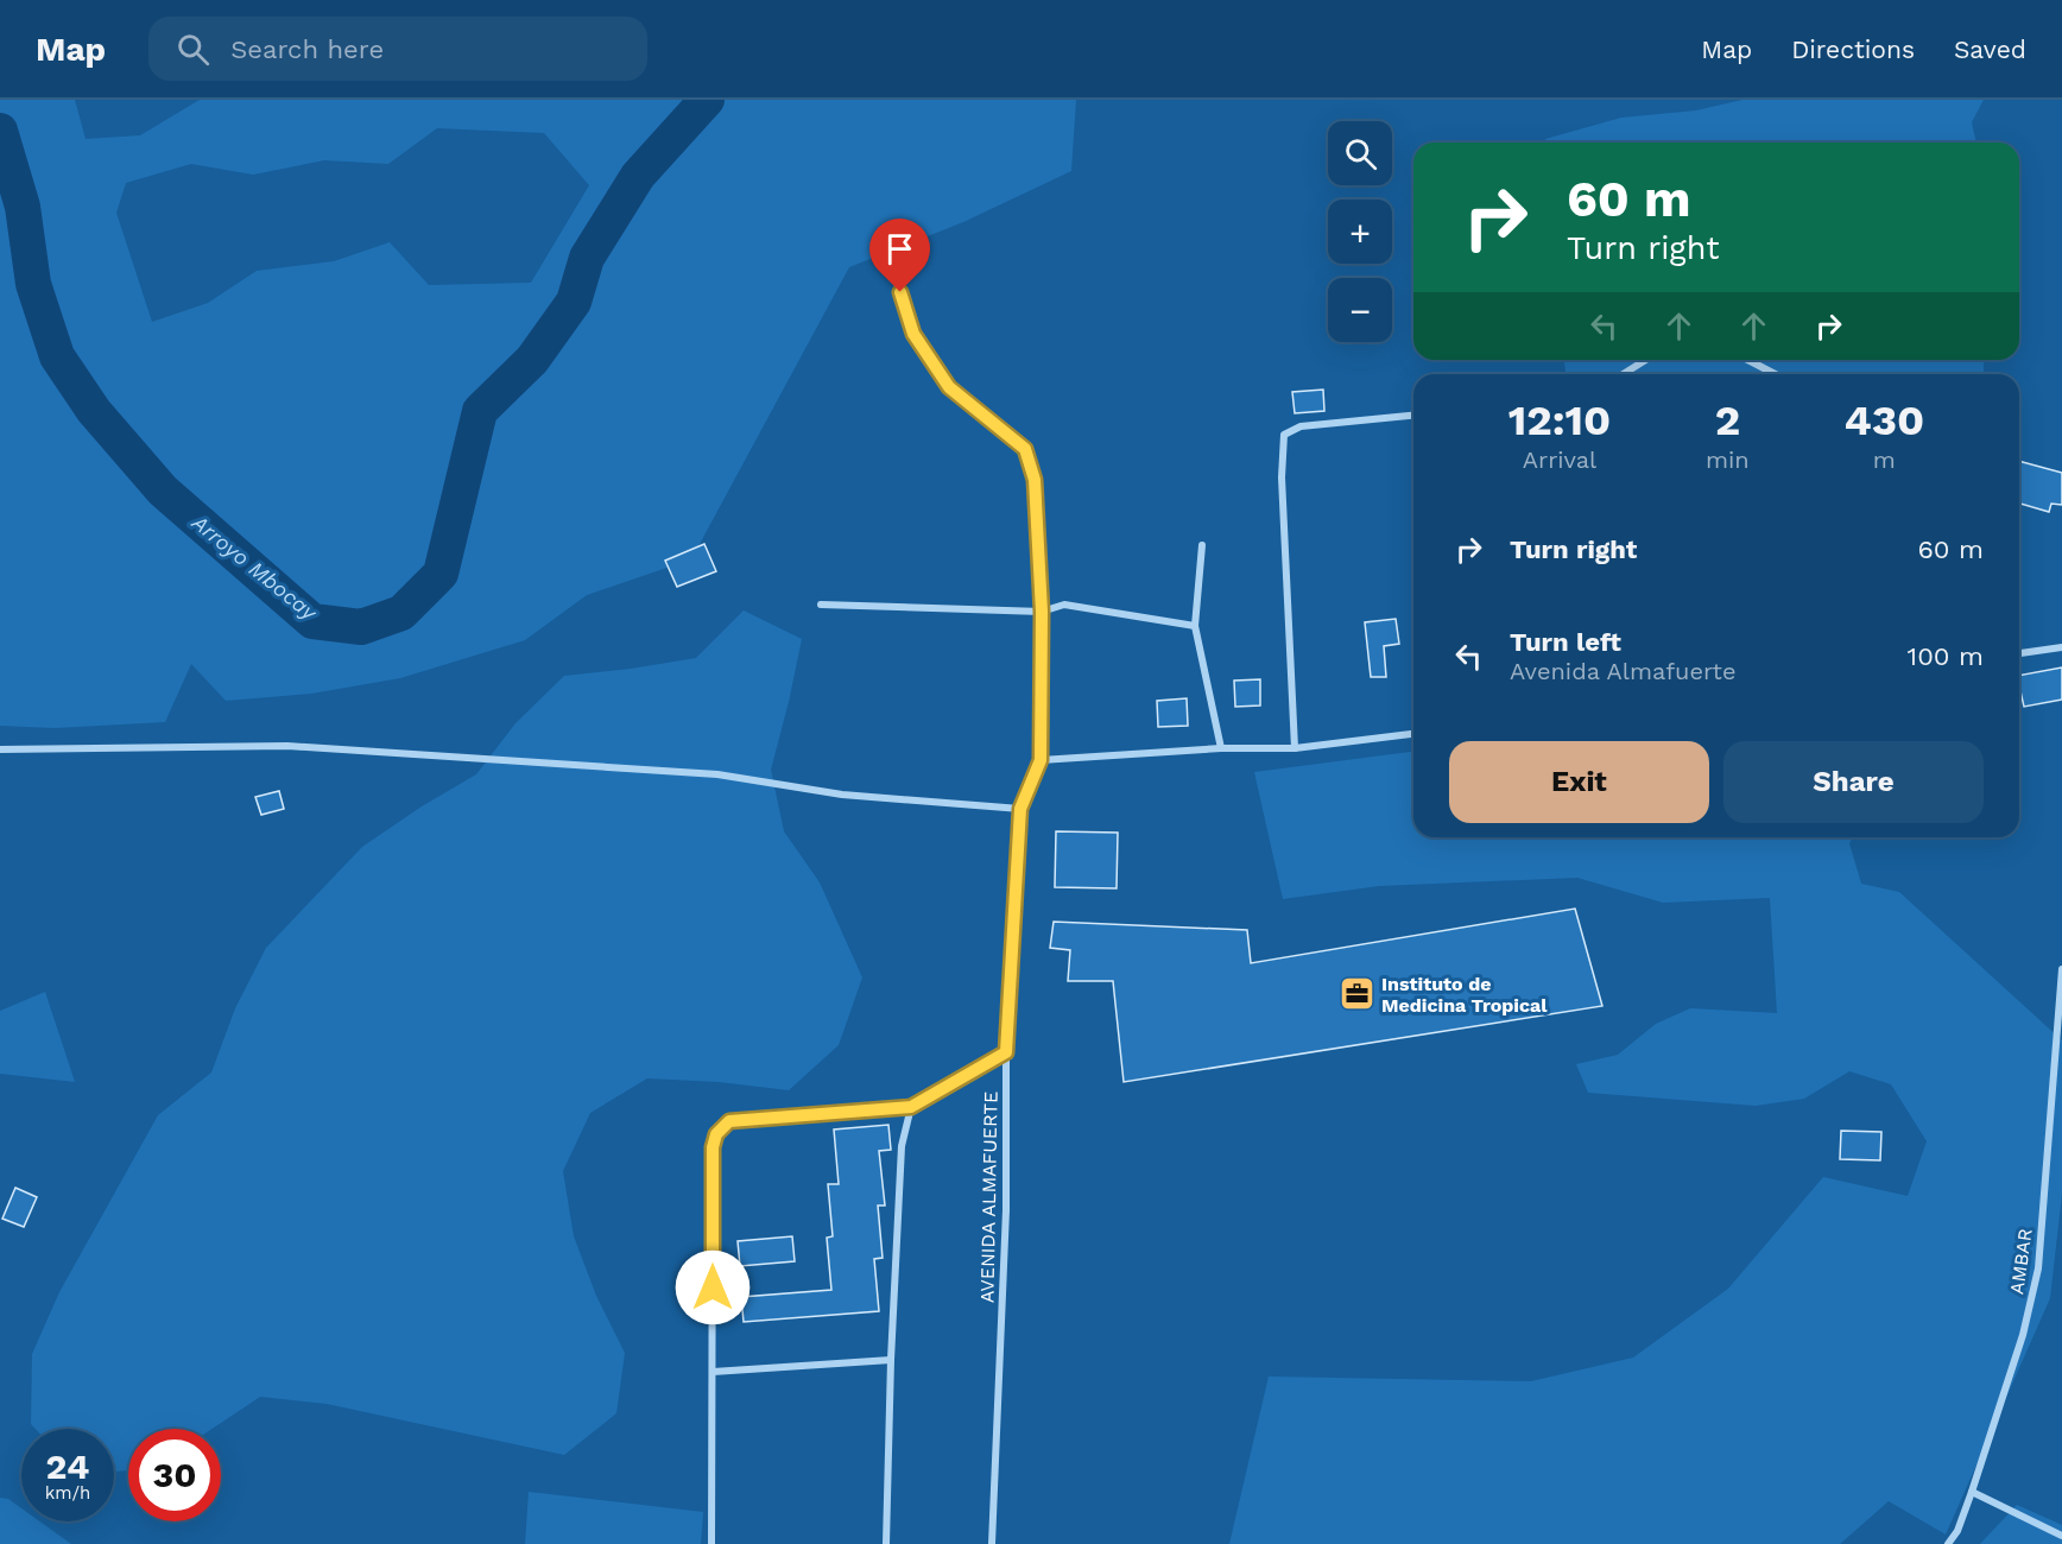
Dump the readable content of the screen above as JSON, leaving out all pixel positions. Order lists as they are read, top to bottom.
{
  "streets": {
    "street": ["AVENIDA ALMAFUERTE", "AMBAR"]
  },
  "water": ["Arroyo Mbocay"],
  "places": {
    "office": ["Instituto de Medicina Tropical"]
  },
  "page": {
    "header": "Map",
    "search": "Search here",
    "nav": ["Map", "Directions", "Saved"],
    "map_buttons": ["+", "−"],
    "turn": ["60 m", "Turn right"],
    "eta": [
      "12:10",
      "Arrival",
      "2",
      "min",
      "430",
      "m"
    ],
    "list": [
      {
        "name": "Turn right",
        "value": "60 m"
      },
      {
        "name": "Turn left",
        "note": "Avenida Almafuerte",
        "value": "100 m"
      }
    ],
    "buttons": ["Exit", "Share"],
    "speed": "24 km/h",
    "limit": "30"
  }
}
